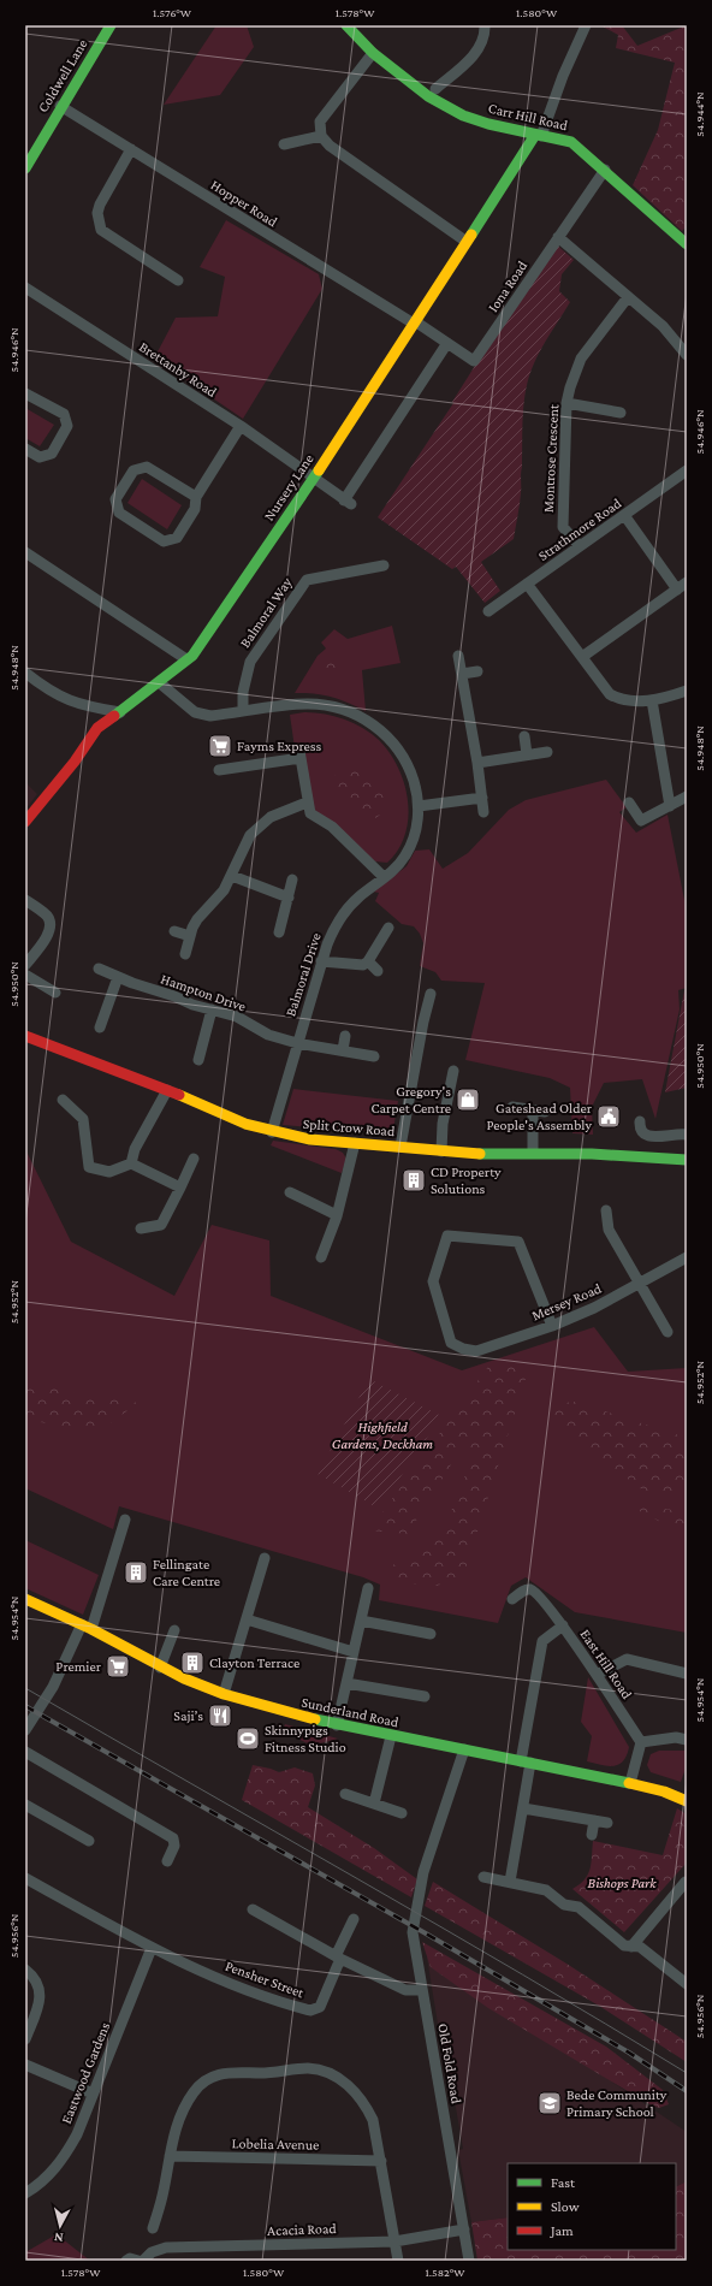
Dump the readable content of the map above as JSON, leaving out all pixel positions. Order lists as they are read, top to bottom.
{
  "streets": {
    "street": [
      "Coldwell Lane",
      "Carr Hill Road",
      "Hopper Road",
      "Iona Road",
      "Brettanby Road",
      "Montrose Crescent",
      "Nursery Lane",
      "Strathmore Road",
      "Balmoral Way",
      "Balmoral Drive",
      "Hampton Drive",
      "Split Crow Road",
      "Mersey Road",
      "East Hill Road",
      "Sunderland Road",
      "Pensher Street",
      "Old Fold Road",
      "Eastwood Gardens",
      "Lobelia Avenue",
      "Acacia Road"
    ]
  },
  "crossings": [
    ["Coldwell Lane", "Hopper Road"],
    ["Carr Hill Road", "Iona Road"],
    ["Carr Hill Road", "Nursery Lane"],
    ["Hopper Road", "Iona Road"],
    ["Hopper Road", "Nursery Lane"],
    ["Iona Road", "Brettanby Road"],
    ["Iona Road", "Nursery Lane"],
    ["Brettanby Road", "Nursery Lane"],
    ["Montrose Crescent", "Strathmore Road"],
    ["Nursery Lane", "Balmoral Drive"],
    ["Balmoral Way", "Balmoral Drive"],
    ["Balmoral Drive", "Hampton Drive"],
    ["Balmoral Drive", "Split Crow Road"],
    ["Sunderland Road", "Old Fold Road"],
    ["Pensher Street", "Eastwood Gardens"],
    ["Old Fold Road", "Acacia Road"]
  ],
  "parks": ["Highfield Gardens, Deckham", "Bishops Park"],
  "places": {
    "supermarket": ["Fayms Express", "Premier"],
    "shop": ["Gregory's Carpet Centre"],
    "public building": ["Gateshead Older People's Assembly"],
    "building": ["CD Property Solutions", "Fellingate Care Centre", "Clayton Terrace"],
    "restaurant": ["Saji’s"],
    "sports": ["Skinnypigs Fitness Studio"],
    "school or university": ["Bede Community Primary School"]
  },
  "legend": ["Fast", "Slow", "Jam"],
  "north": "bottom",
  "coordinates": [
    "1.576°W",
    "1.578°W",
    "1.580°W",
    "54.944°N",
    "54.946°N",
    "54.948°N",
    "54.950°N",
    "54.952°N",
    "54.954°N",
    "54.956°N",
    "1.582°W"
  ]
}
